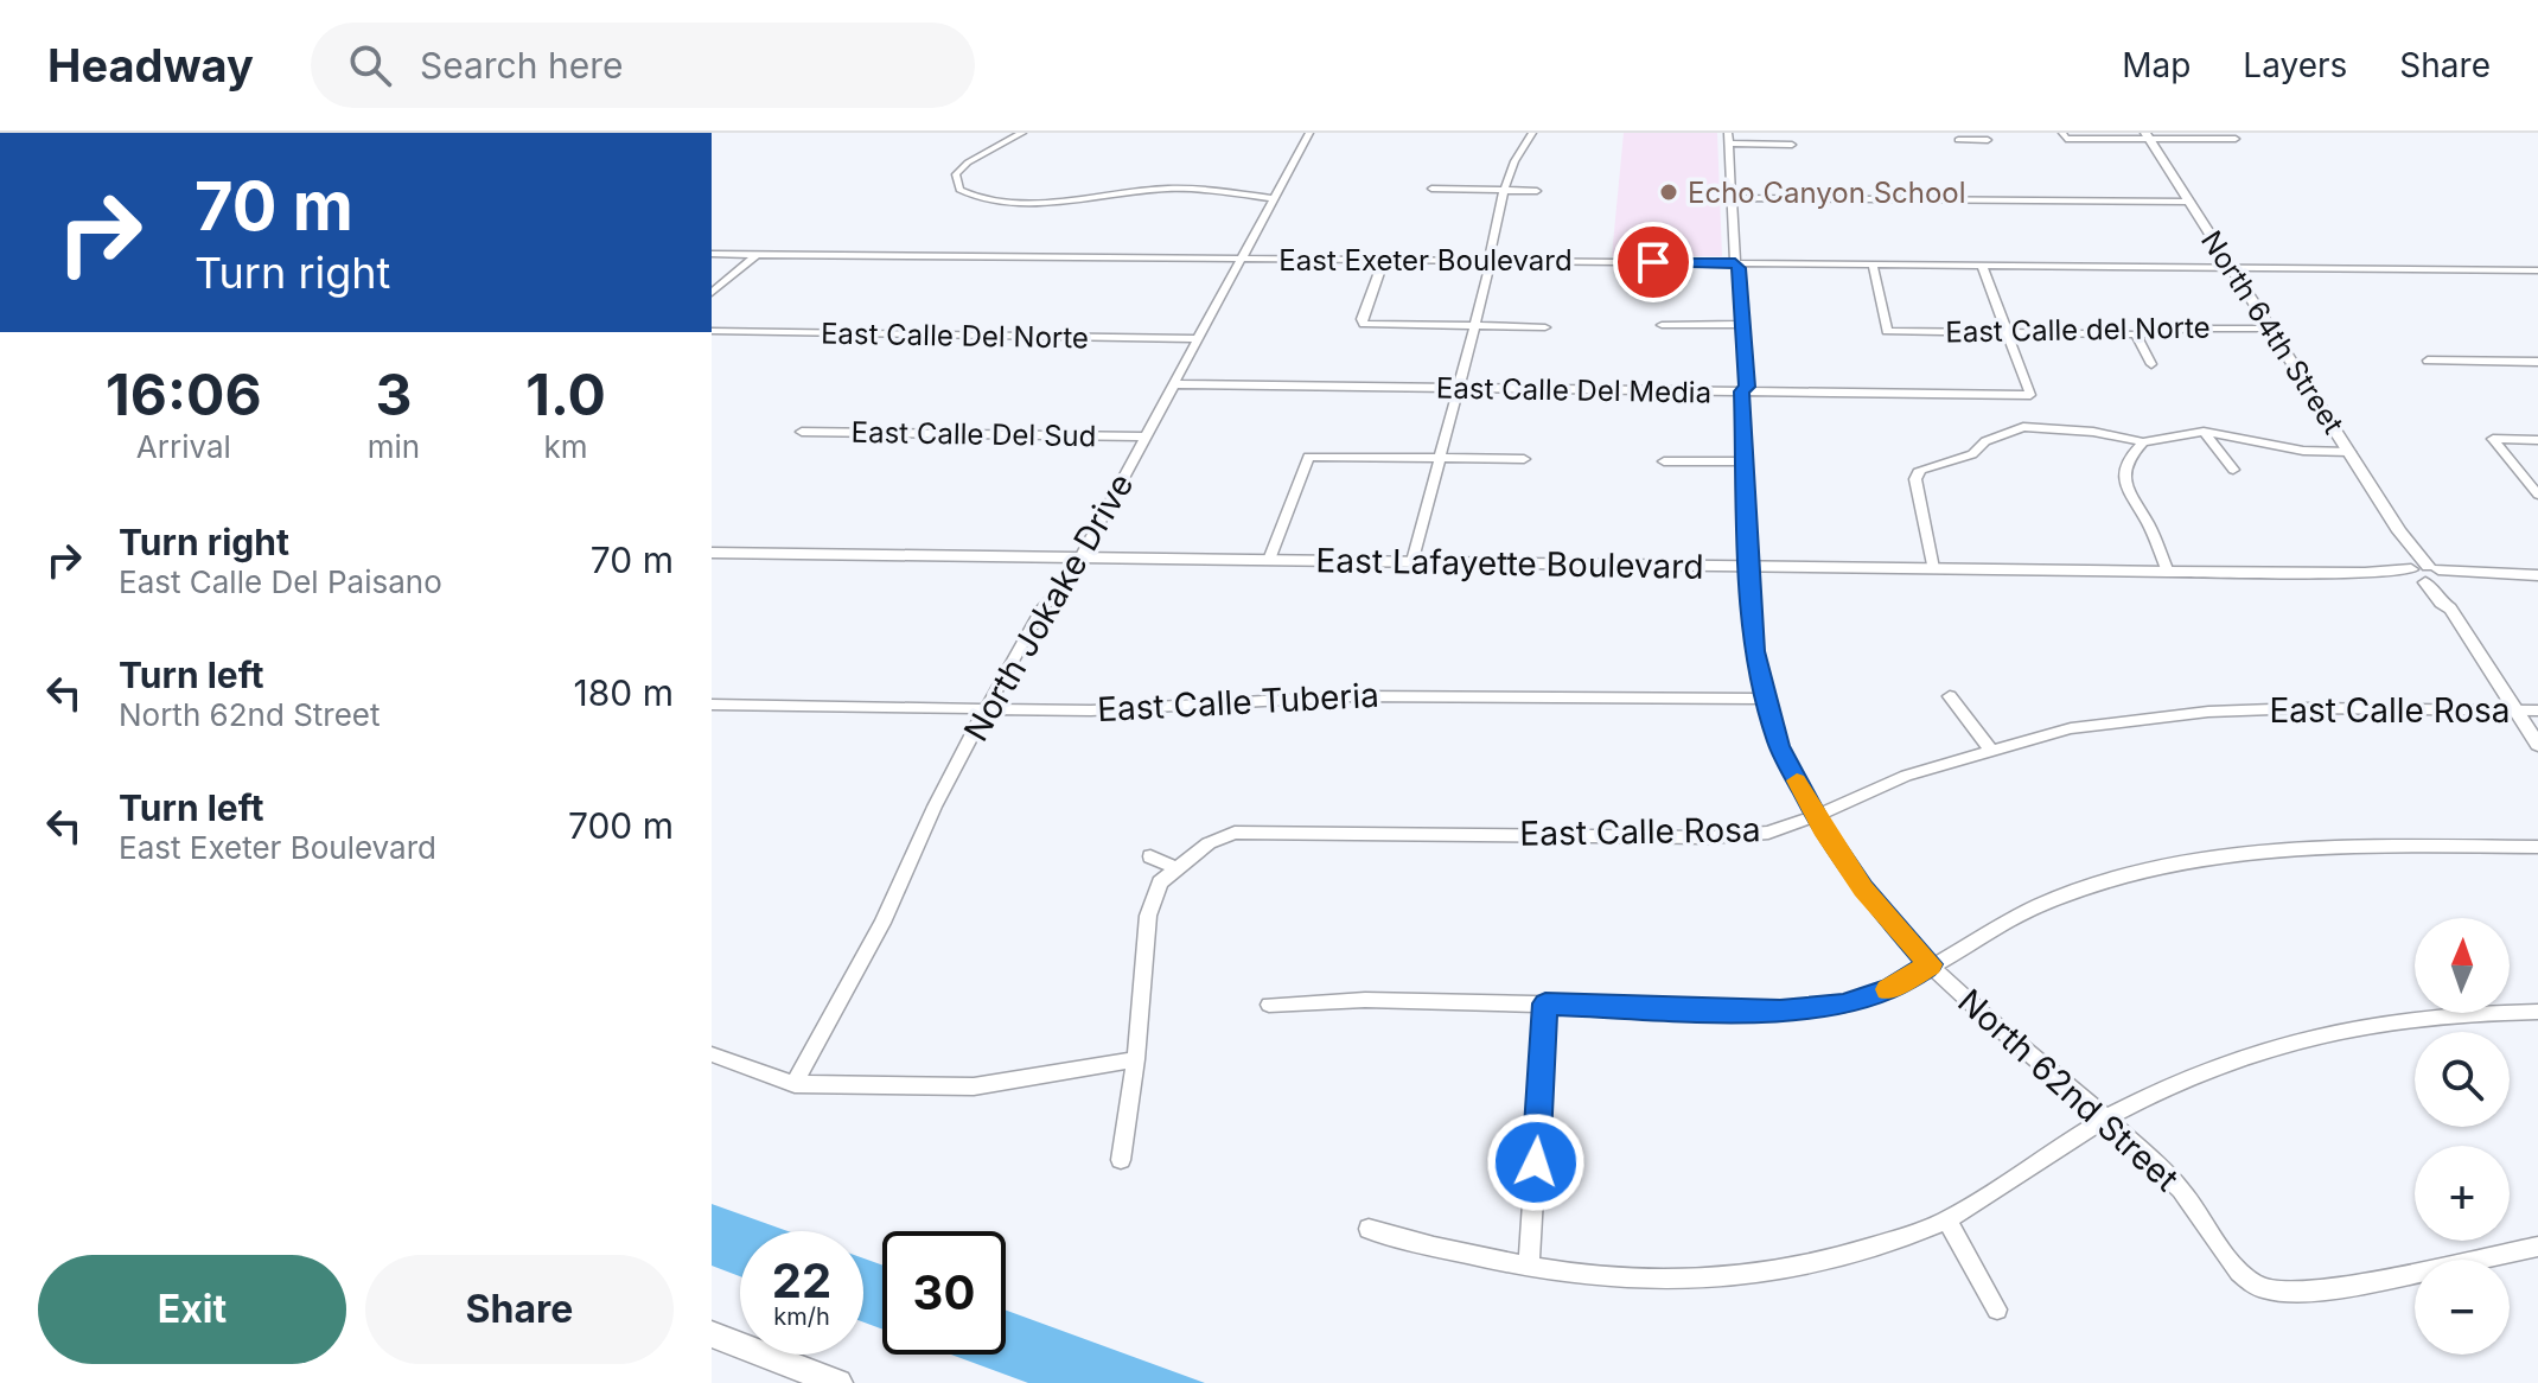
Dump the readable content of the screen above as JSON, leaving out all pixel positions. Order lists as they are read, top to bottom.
{
  "streets": {
    "street": [
      "East Exeter Boulevard",
      "East Calle del Norte",
      "North 64th Street",
      "East Calle Del Norte",
      "East Calle Del Media",
      "East Calle Del Sud",
      "East Lafayette Boulevard",
      "North Jokake Drive",
      "East Calle Tuberia",
      "East Calle Rosa",
      "North 62nd Street"
    ]
  },
  "crossings": [
    ["East Exeter Boulevard", "East Calle del Norte"],
    ["East Exeter Boulevard", "North 64th Street"],
    ["East Exeter Boulevard", "North Jokake Drive"],
    ["East Exeter Boulevard", "North 62nd Street"],
    ["East Calle del Norte", "North 64th Street"],
    ["East Calle del Norte", "East Calle Del Media"],
    ["North 64th Street", "East Lafayette Boulevard"],
    ["North 64th Street", "East Calle Rosa"],
    ["East Calle Del Norte", "North Jokake Drive"],
    ["East Calle Del Media", "North Jokake Drive"],
    ["East Calle Del Media", "North 62nd Street"],
    ["East Calle Del Sud", "North Jokake Drive"],
    ["East Lafayette Boulevard", "North Jokake Drive"],
    ["East Lafayette Boulevard", "North 62nd Street"],
    ["North Jokake Drive", "East Calle Tuberia"],
    ["East Calle Tuberia", "North 62nd Street"],
    ["East Calle Rosa", "North 62nd Street"]
  ],
  "places": ["Echo Canyon School"],
  "north": "top",
  "page": {
    "header": "Headway",
    "search": "Search here",
    "nav": ["Map", "Layers", "Share"],
    "turn": ["70 m", "Turn right"],
    "eta": [
      "16:06",
      "Arrival",
      "3",
      "min",
      "1.0",
      "km"
    ],
    "list": [
      {
        "name": "Turn right",
        "note": "East Calle Del Paisano",
        "value": "70 m"
      },
      {
        "name": "Turn left",
        "note": "North 62nd Street",
        "value": "180 m"
      },
      {
        "name": "Turn left",
        "note": "East Exeter Boulevard",
        "value": "700 m"
      }
    ],
    "map_buttons": ["+", "−"],
    "speed": "22 km/h",
    "limit": "30",
    "buttons": ["Exit", "Share"]
  }
}
